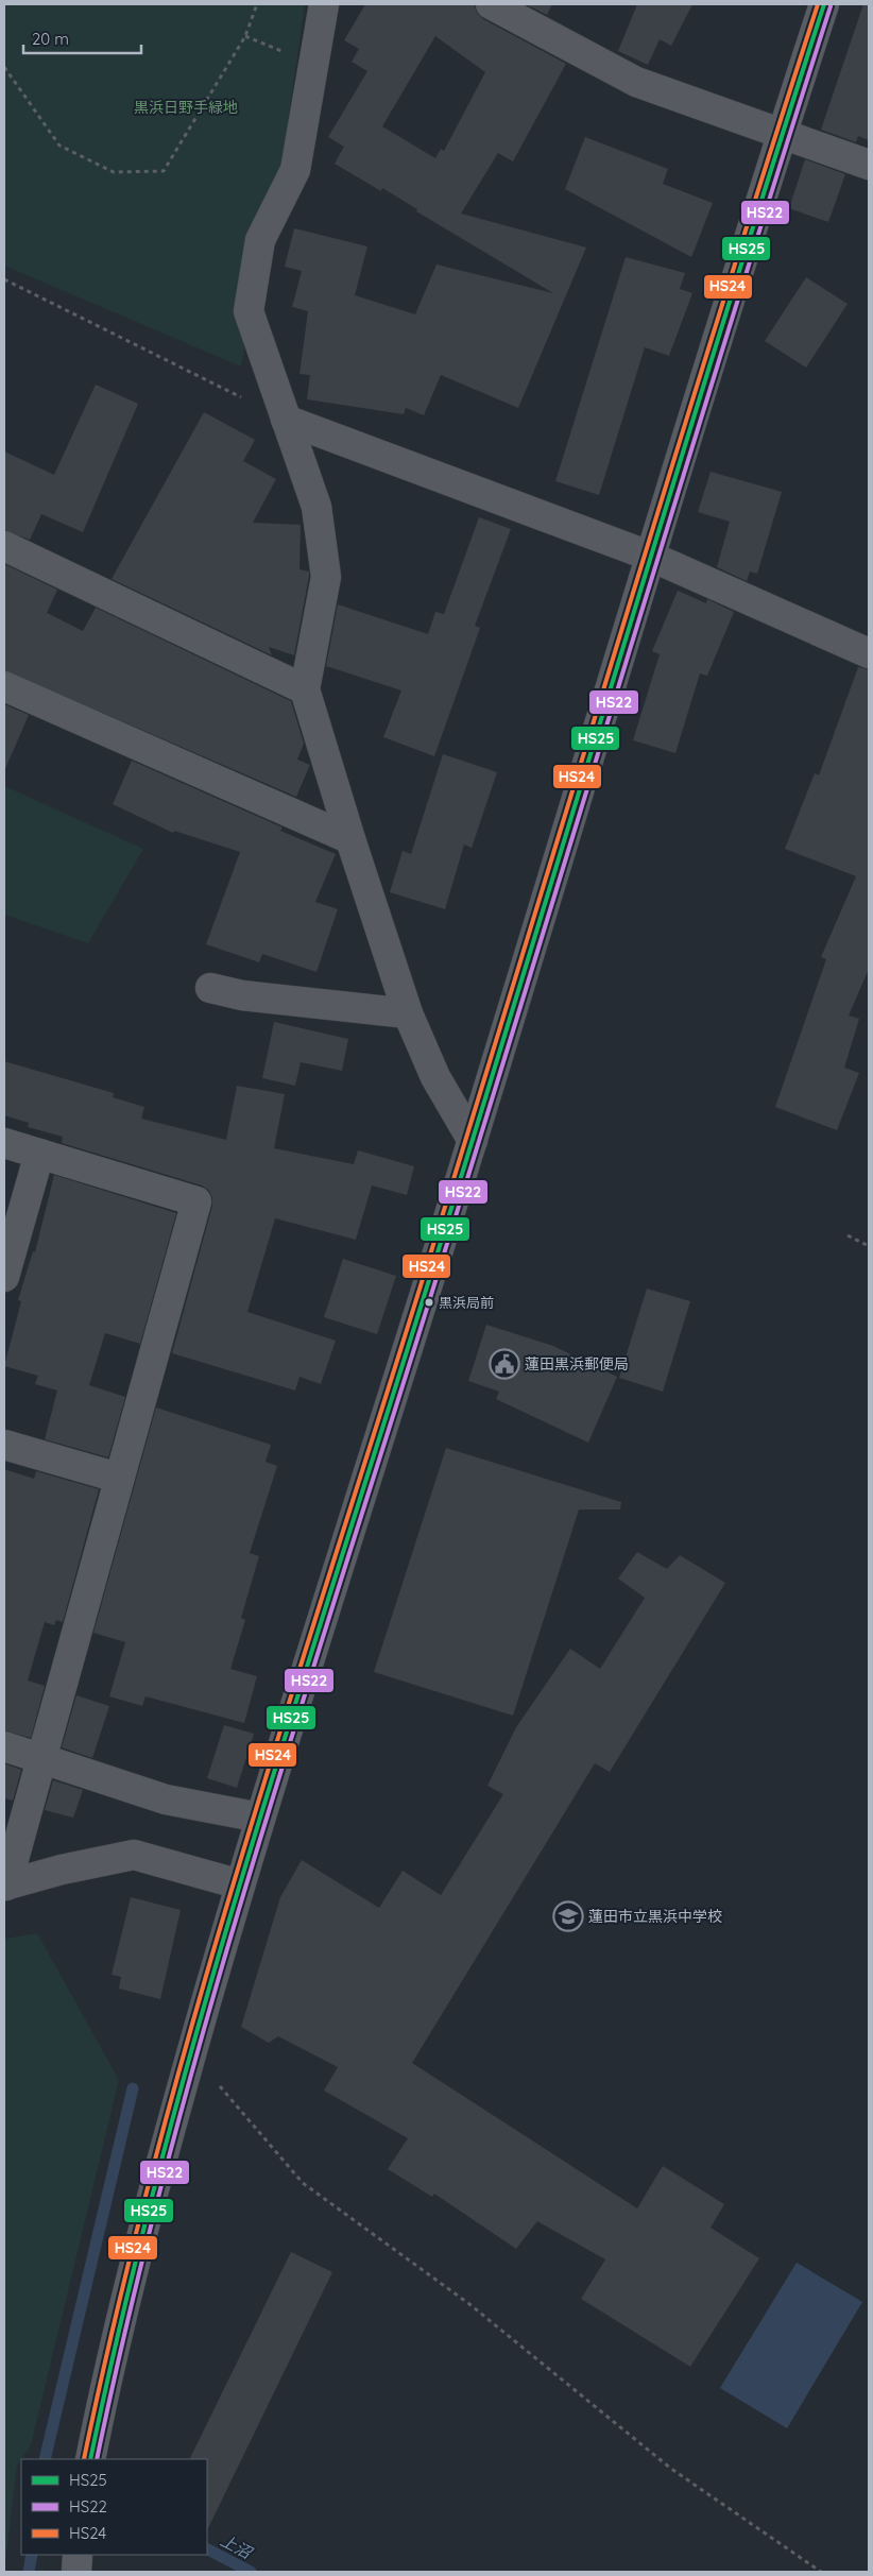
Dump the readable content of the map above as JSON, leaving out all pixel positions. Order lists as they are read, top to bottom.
{
  "water": ["上沼"],
  "parks": ["黒浜日野手緑地"],
  "places": {
    "other": ["黒浜局前"],
    "public building": ["蓮田黒浜郵便局"],
    "school or university": ["蓮田市立黒浜中学校"]
  },
  "lines": ["transit line HS25", "transit line HS24", "transit line HS22"],
  "legend": ["HS25", "HS22", "HS24"],
  "scale_bar": "20 m"
}
